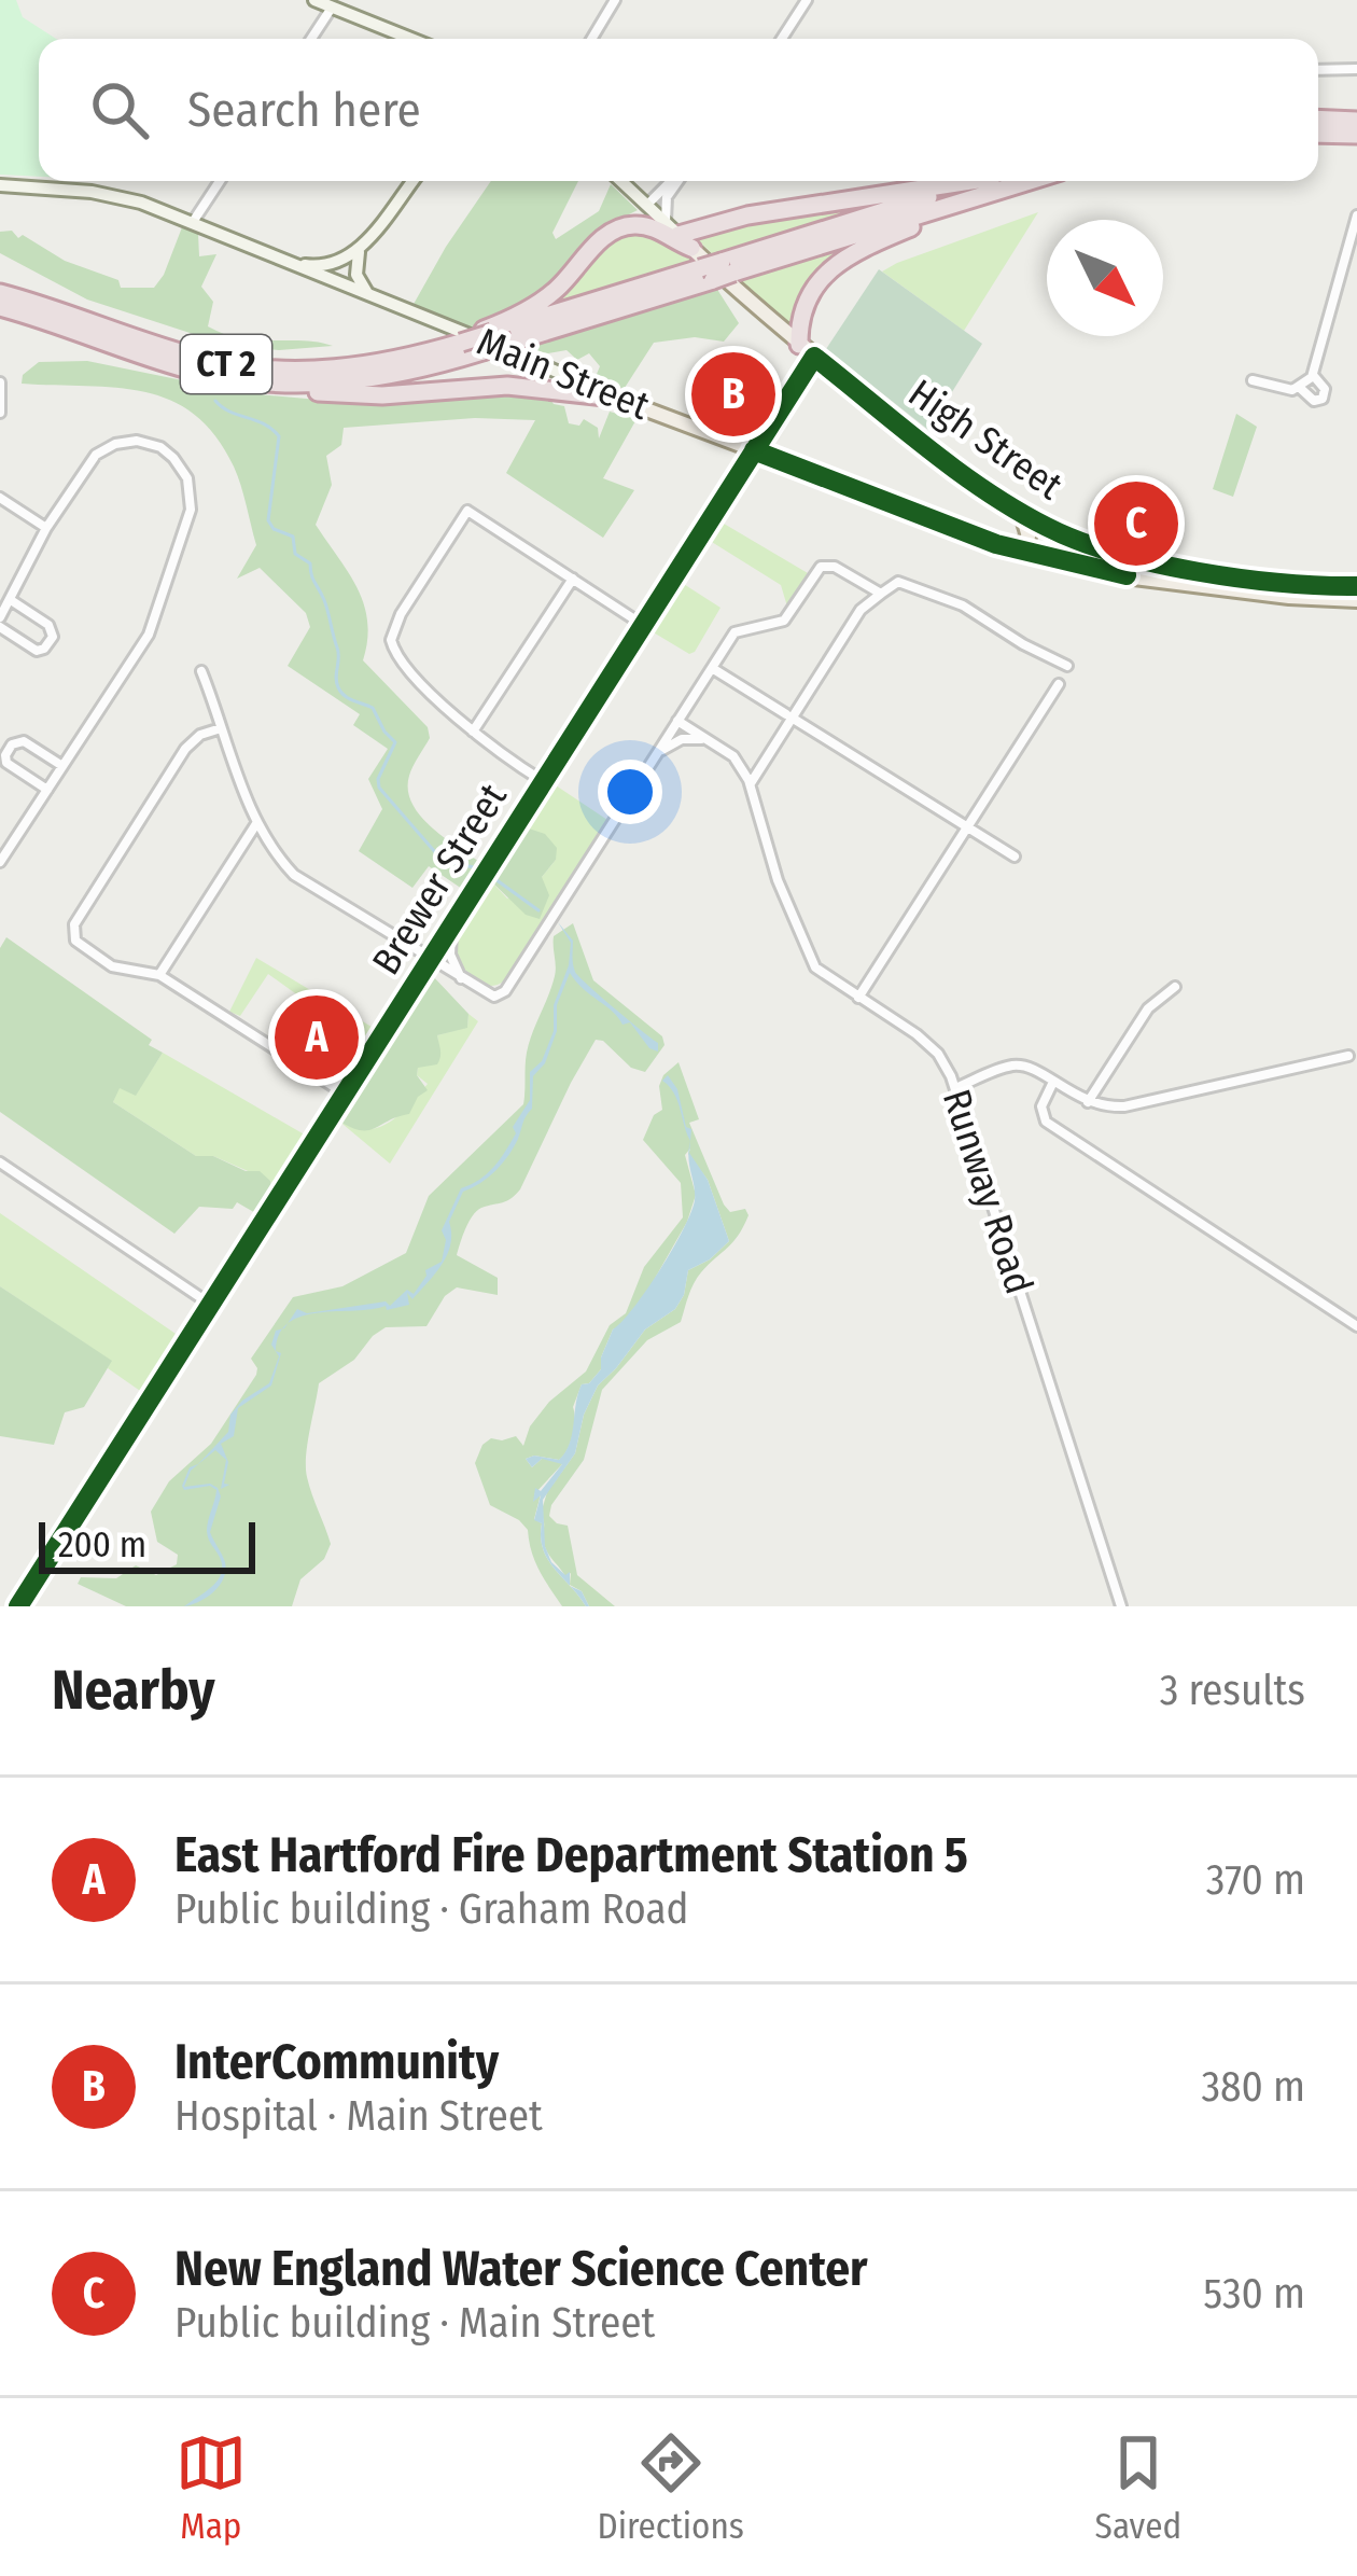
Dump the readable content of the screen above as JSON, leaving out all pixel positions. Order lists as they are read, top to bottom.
{
  "streets": {
    "highway": ["CT 2"],
    "main road": ["Main Street", "High Street", "Brewer Street"],
    "street": ["Runway Road"]
  },
  "crossings": [
    ["Main Street", "High Street"],
    ["Main Street", "Brewer Street"],
    ["High Street", "Brewer Street"]
  ],
  "scale_bar": "200 m",
  "north": "bottom right",
  "page": {
    "search": "Search here",
    "pins": ["B", "C", "A"],
    "scale": "200 m",
    "heading": ["Nearby", "3 results"],
    "list": [
      {
        "mark": "A",
        "name": "East Hartford Fire Department Station 5",
        "note": "Public building · Graham Road",
        "value": "370 m"
      },
      {
        "mark": "B",
        "name": "InterCommunity",
        "note": "Hospital · Main Street",
        "value": "380 m"
      },
      {
        "mark": "C",
        "name": "New England Water Science Center",
        "note": "Public building · Main Street",
        "value": "530 m"
      }
    ],
    "nav": ["Map", "Directions", "Saved"]
  }
}
